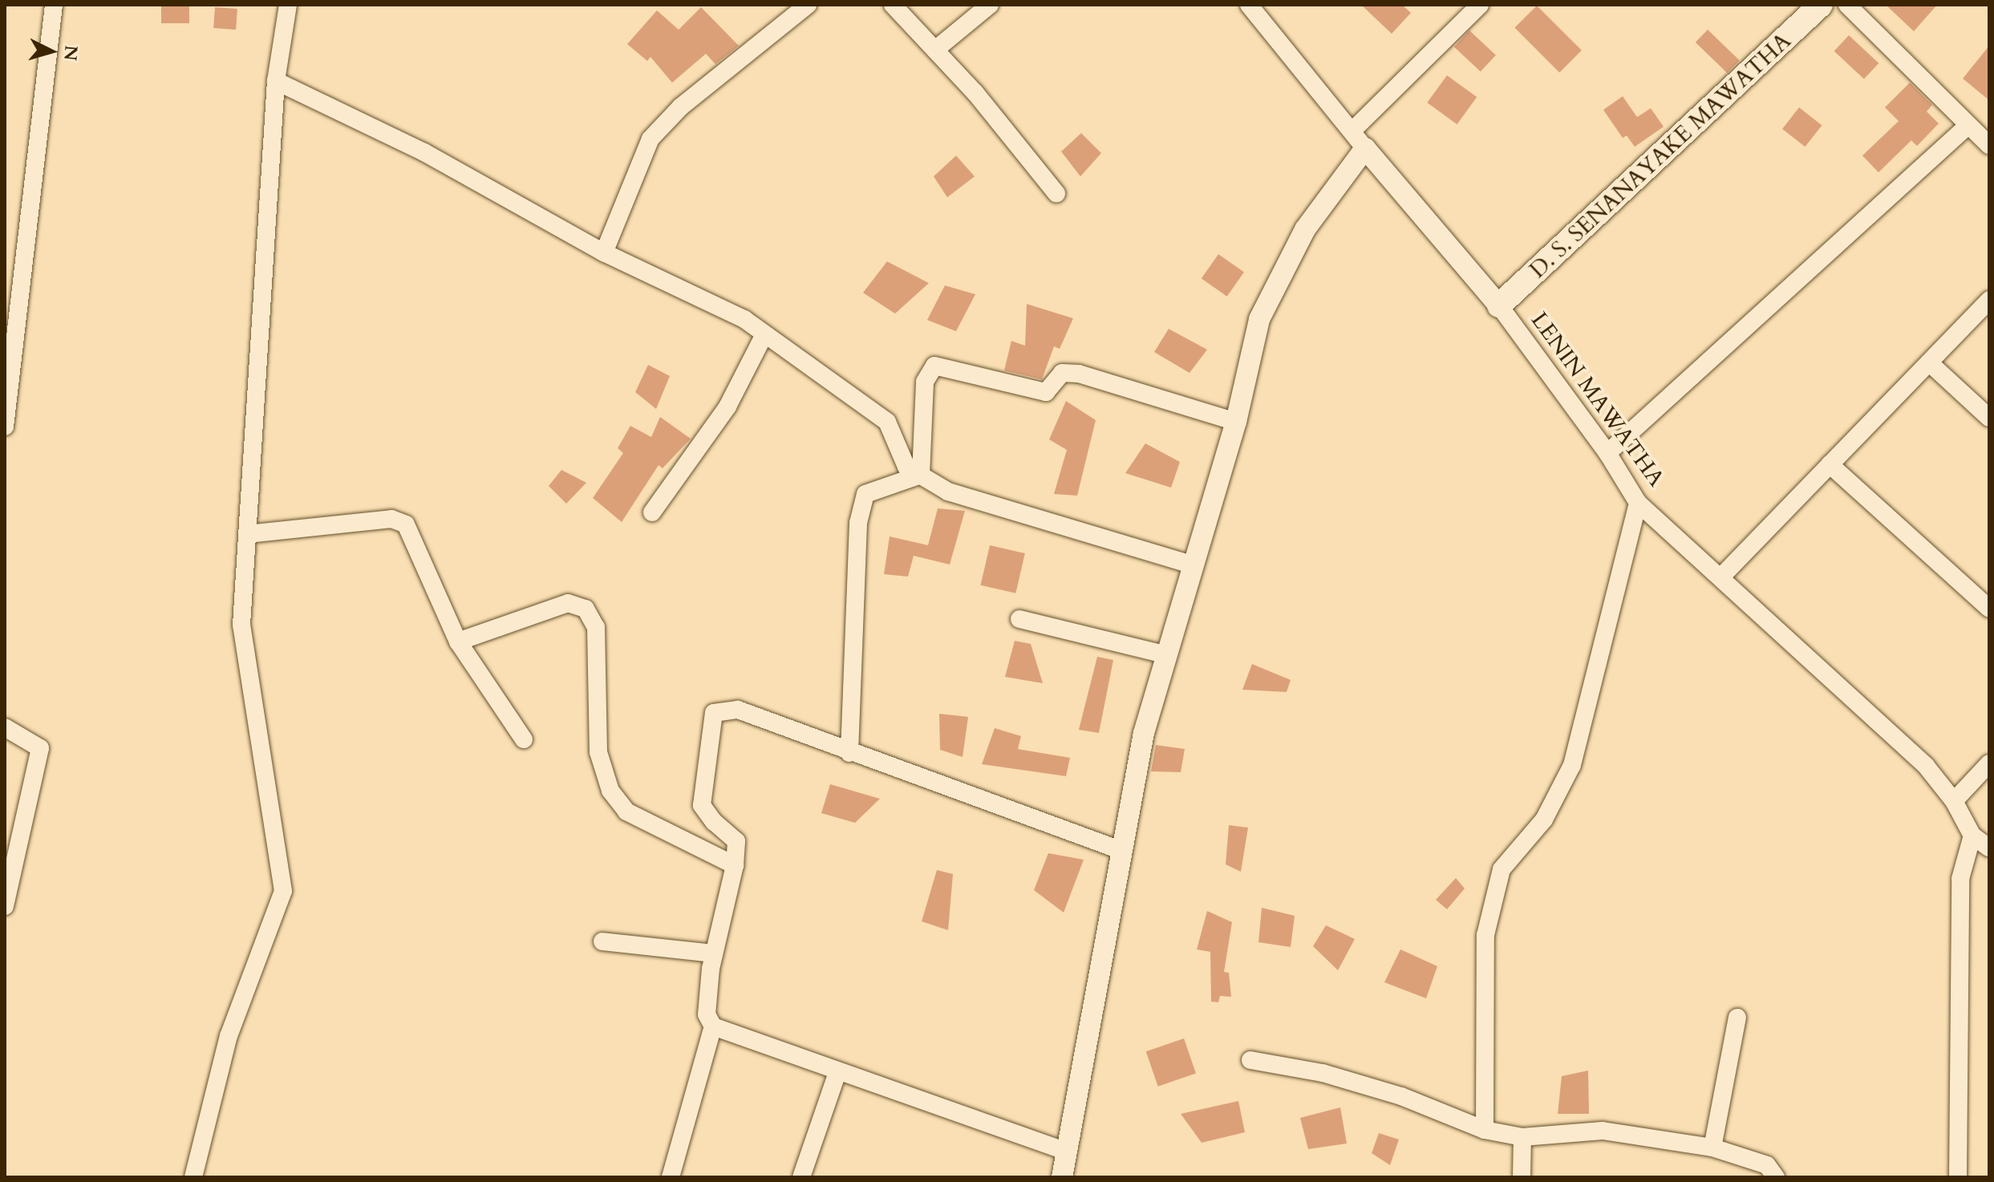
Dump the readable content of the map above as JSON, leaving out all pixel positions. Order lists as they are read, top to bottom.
{
  "streets": {
    "main road": ["D. S. SENANAYAKE MAWATHA"],
    "street": ["LENIN MAWATHA"]
  },
  "crossings": [
    ["D. S. SENANAYAKE MAWATHA", "LENIN MAWATHA"]
  ],
  "north": "right"
}
